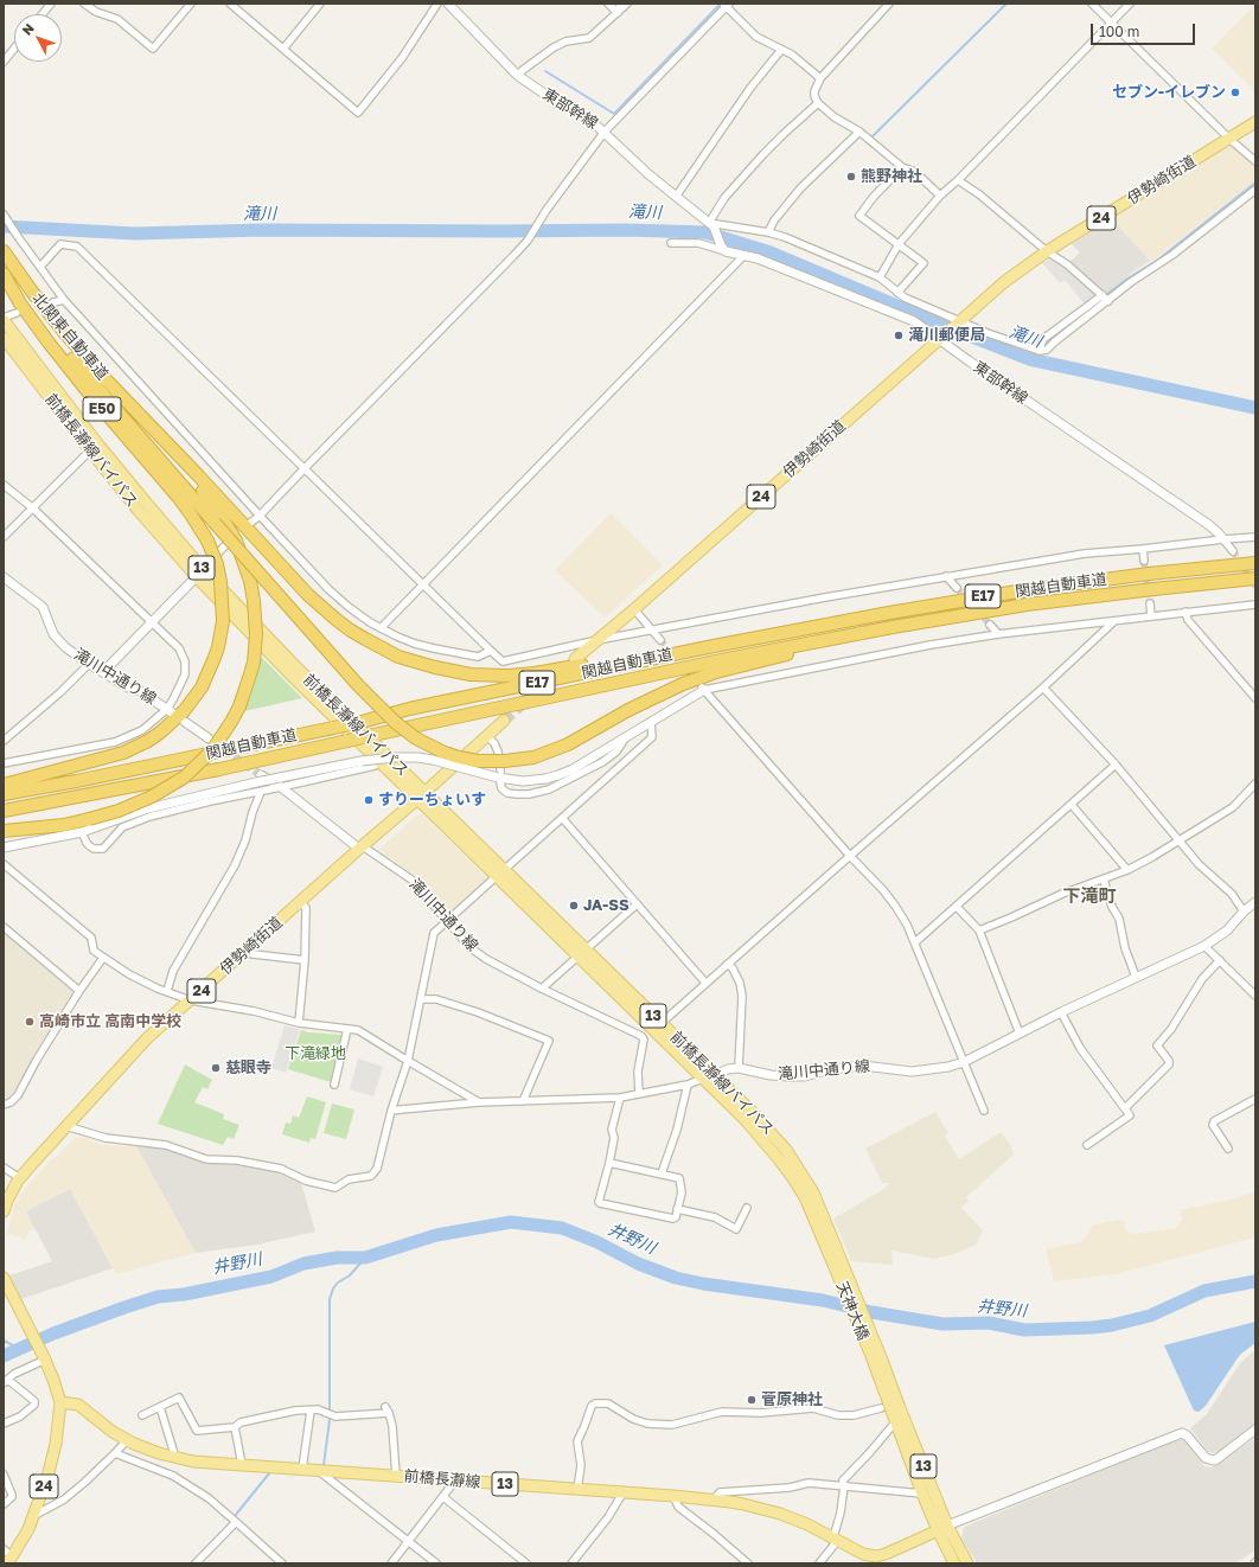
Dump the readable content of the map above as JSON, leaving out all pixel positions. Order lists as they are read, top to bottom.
{
  "streets": {
    "highway": [
      "北関東自動車道",
      "E50",
      "関越自動車道",
      "E17"
    ],
    "main road": [
      "伊勢崎街道",
      "24",
      "前橋長瀞線バイパス",
      "13",
      "天神大橋",
      "前橋長瀞線"
    ],
    "street": ["東部幹線", "滝川中通り線"]
  },
  "crossings": [
    ["東部幹線", "伊勢崎街道"],
    ["東部幹線", "24"],
    ["伊勢崎街道", "24"],
    ["伊勢崎街道", "前橋長瀞線バイパス"],
    ["伊勢崎街道", "滝川中通り線"],
    ["24", "前橋長瀞線"],
    ["前橋長瀞線バイパス", "滝川中通り線"],
    ["前橋長瀞線バイパス", "天神大橋"],
    ["13", "天神大橋"],
    ["13", "前橋長瀞線"]
  ],
  "districts": ["下滝町"],
  "water": ["滝川", "井野川"],
  "parks": ["下滝緑地"],
  "places": [
    "セブン-イレブン",
    "熊野神社",
    "滝川郵便局",
    "すりーちょいす",
    "JA-SS",
    "高崎市立 高南中学校",
    "慈眼寺",
    "菅原神社"
  ],
  "scale_bar": "100 m",
  "north": "top left"
}
